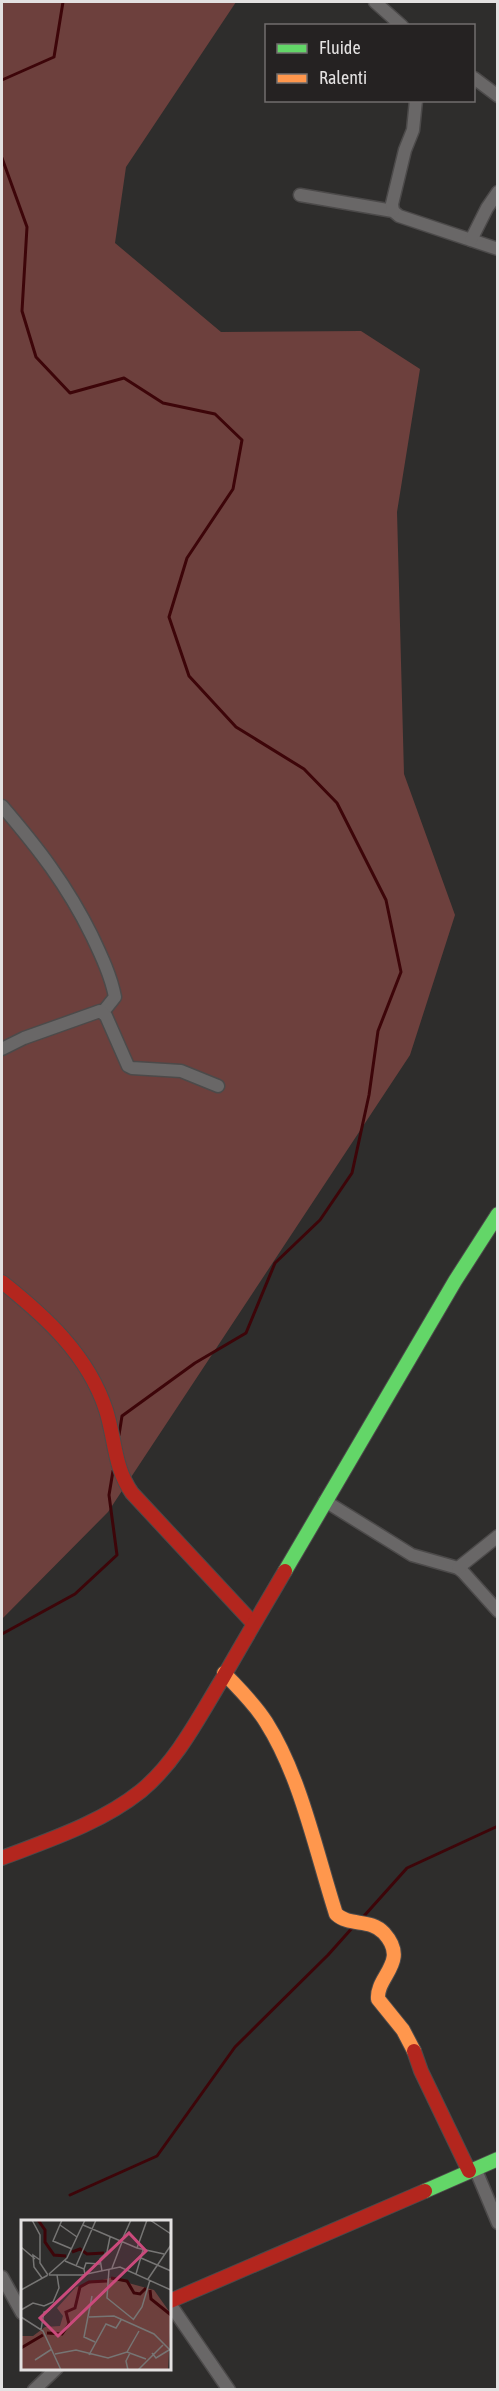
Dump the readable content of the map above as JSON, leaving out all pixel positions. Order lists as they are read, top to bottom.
{
  "legend": ["Fluide", "Ralenti"]
}
